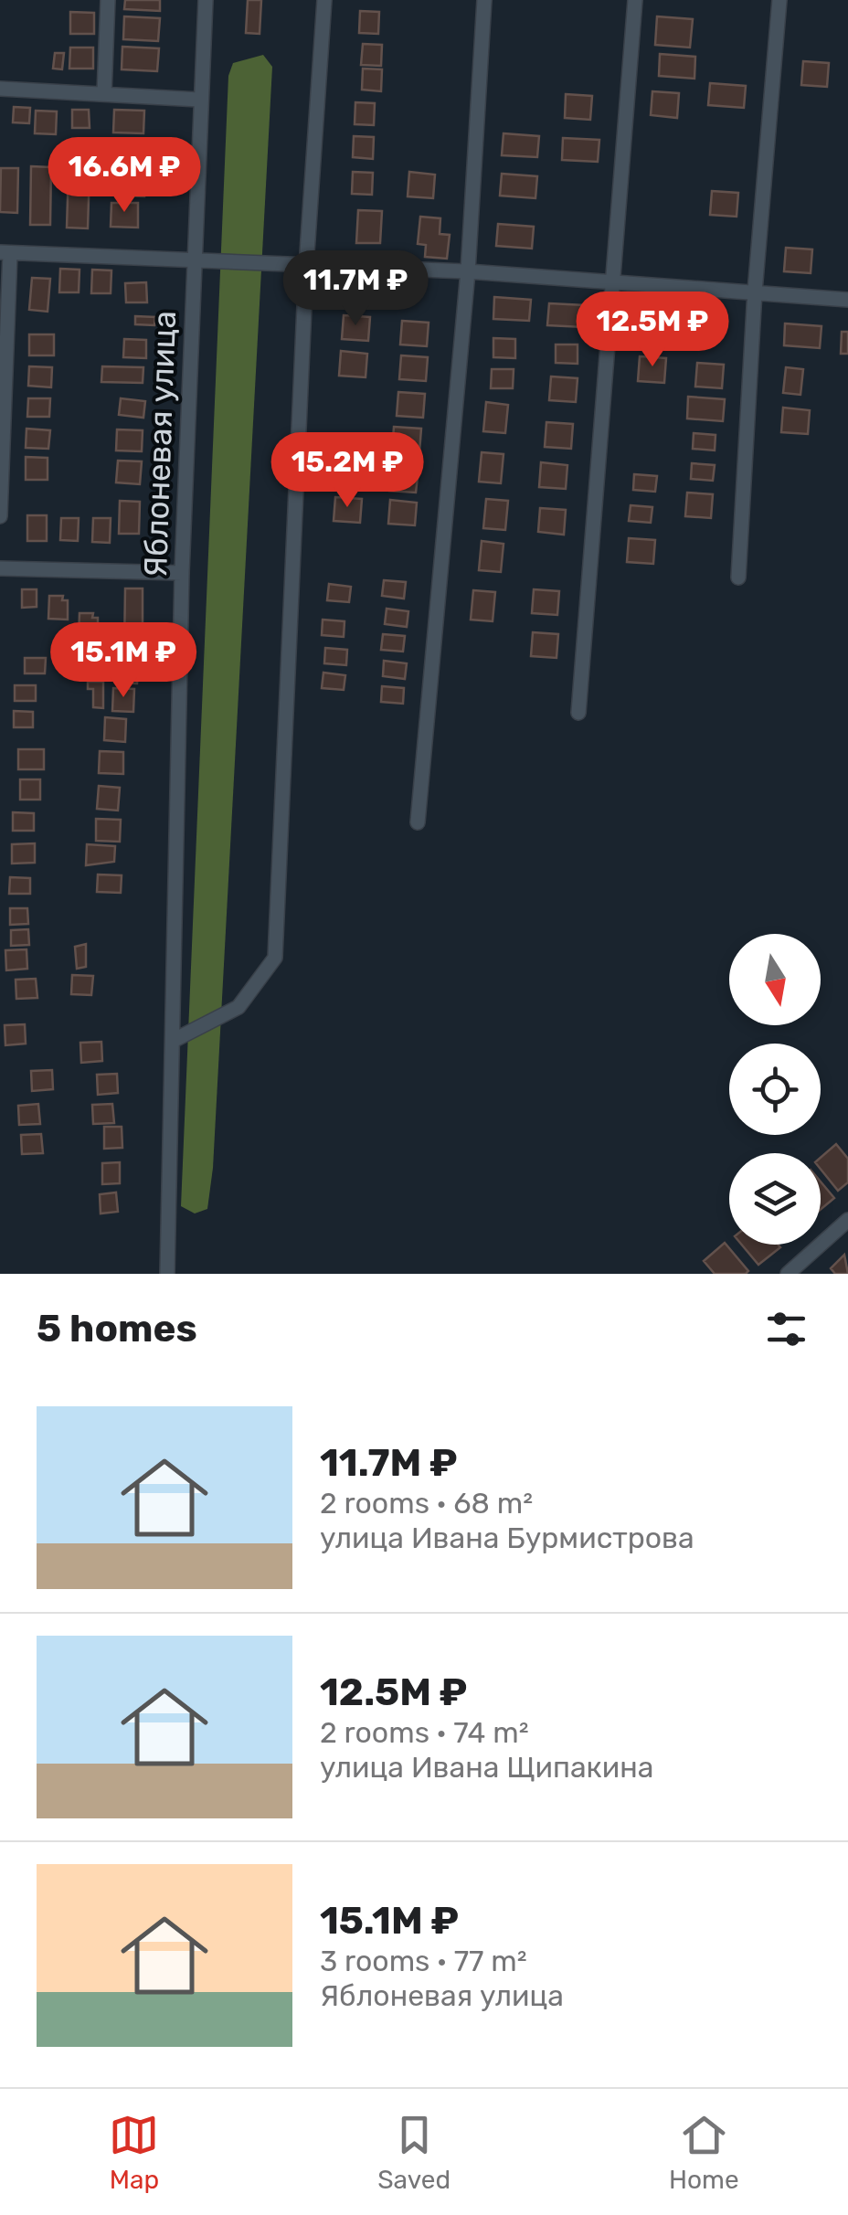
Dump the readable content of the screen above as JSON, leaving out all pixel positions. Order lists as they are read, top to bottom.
{
  "streets": {
    "street": ["Яблоневая улица"]
  },
  "north": "bottom",
  "page": {
    "price": [
      "16.6M ₽",
      "11.7M ₽",
      "12.5M ₽",
      "15.2M ₽",
      "15.1M ₽"
    ],
    "heading": "5 homes",
    "list": [
      {
        "name": "11.7M ₽",
        "note": "2 rooms · 68 m² · улица Ивана Бурмистрова"
      },
      {
        "name": "12.5M ₽",
        "note": "2 rooms · 74 m² · улица Ивана Щипакина"
      },
      {
        "name": "15.1M ₽",
        "note": "3 rooms · 77 m² · Яблоневая улица"
      }
    ],
    "tabs": ["Map", "Saved", "Home"]
  }
}
